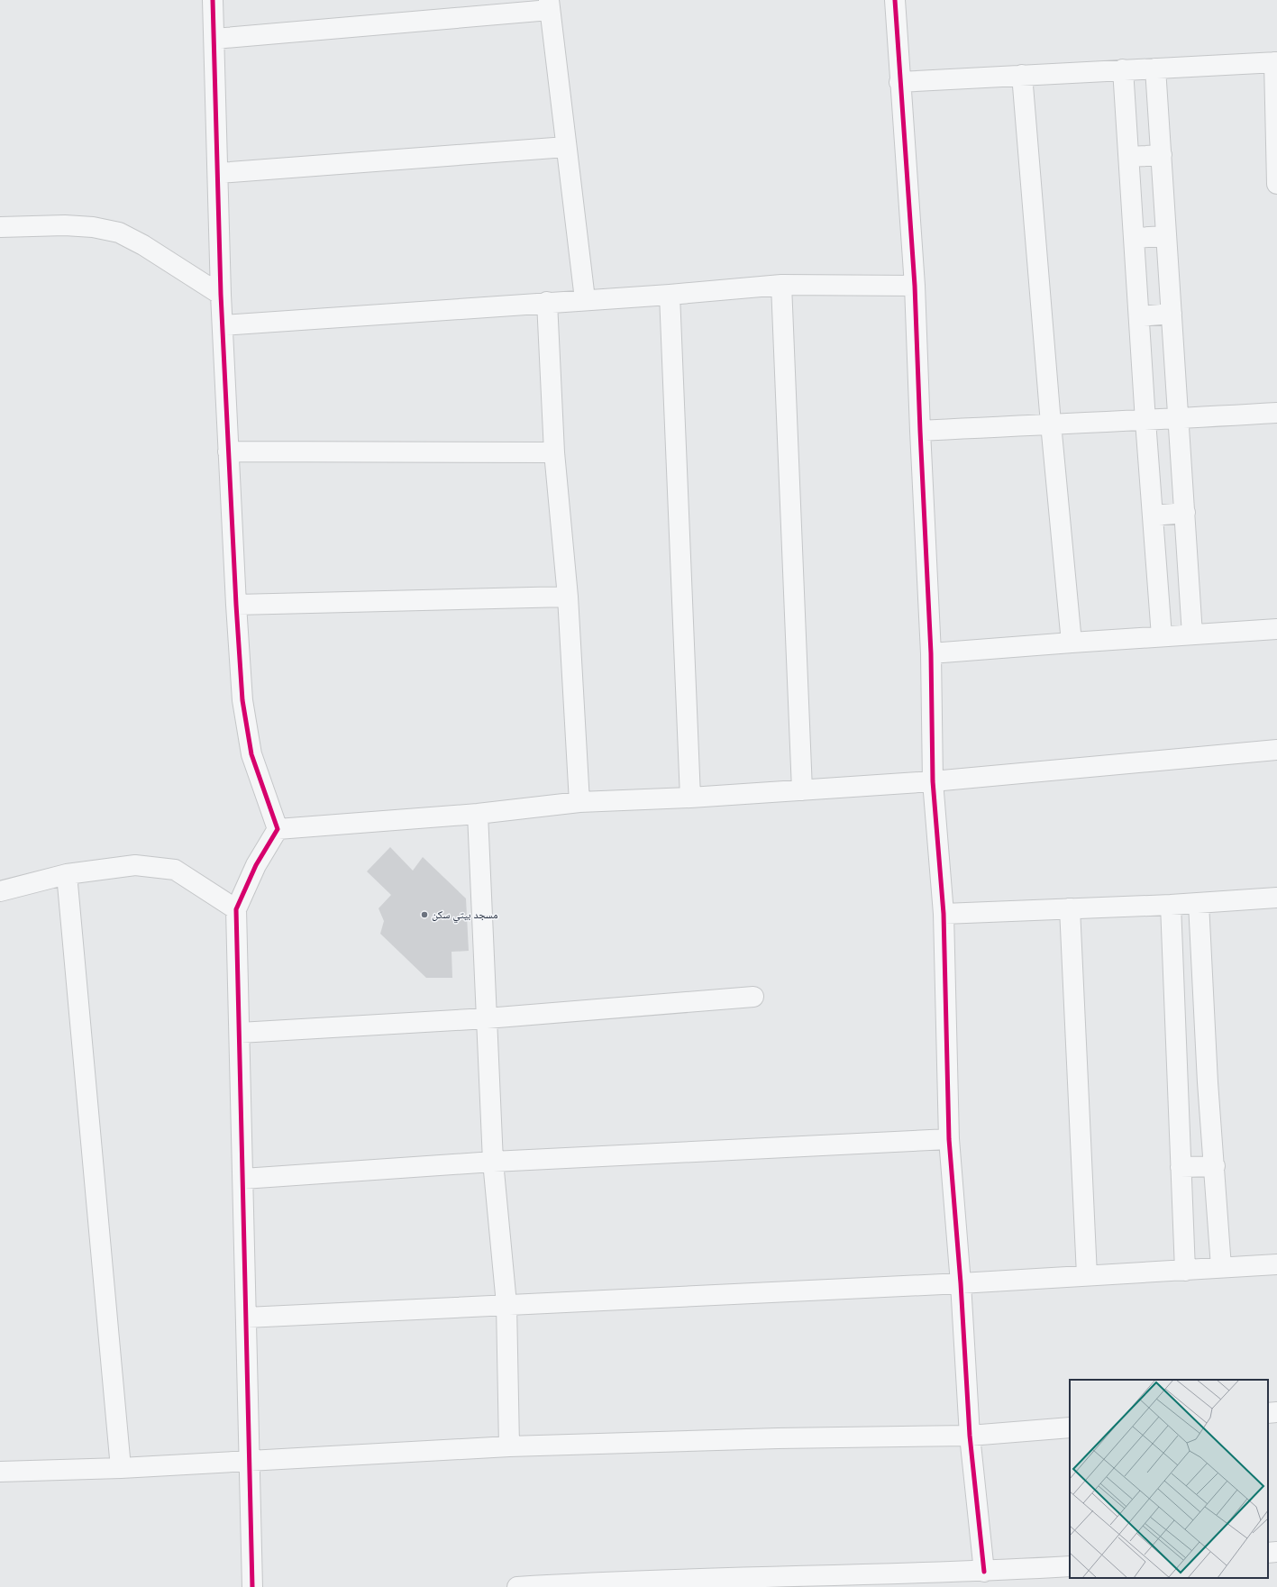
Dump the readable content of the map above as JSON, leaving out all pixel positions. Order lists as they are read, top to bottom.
{
  "places": ["مسجد بيتي سكن"]
}
